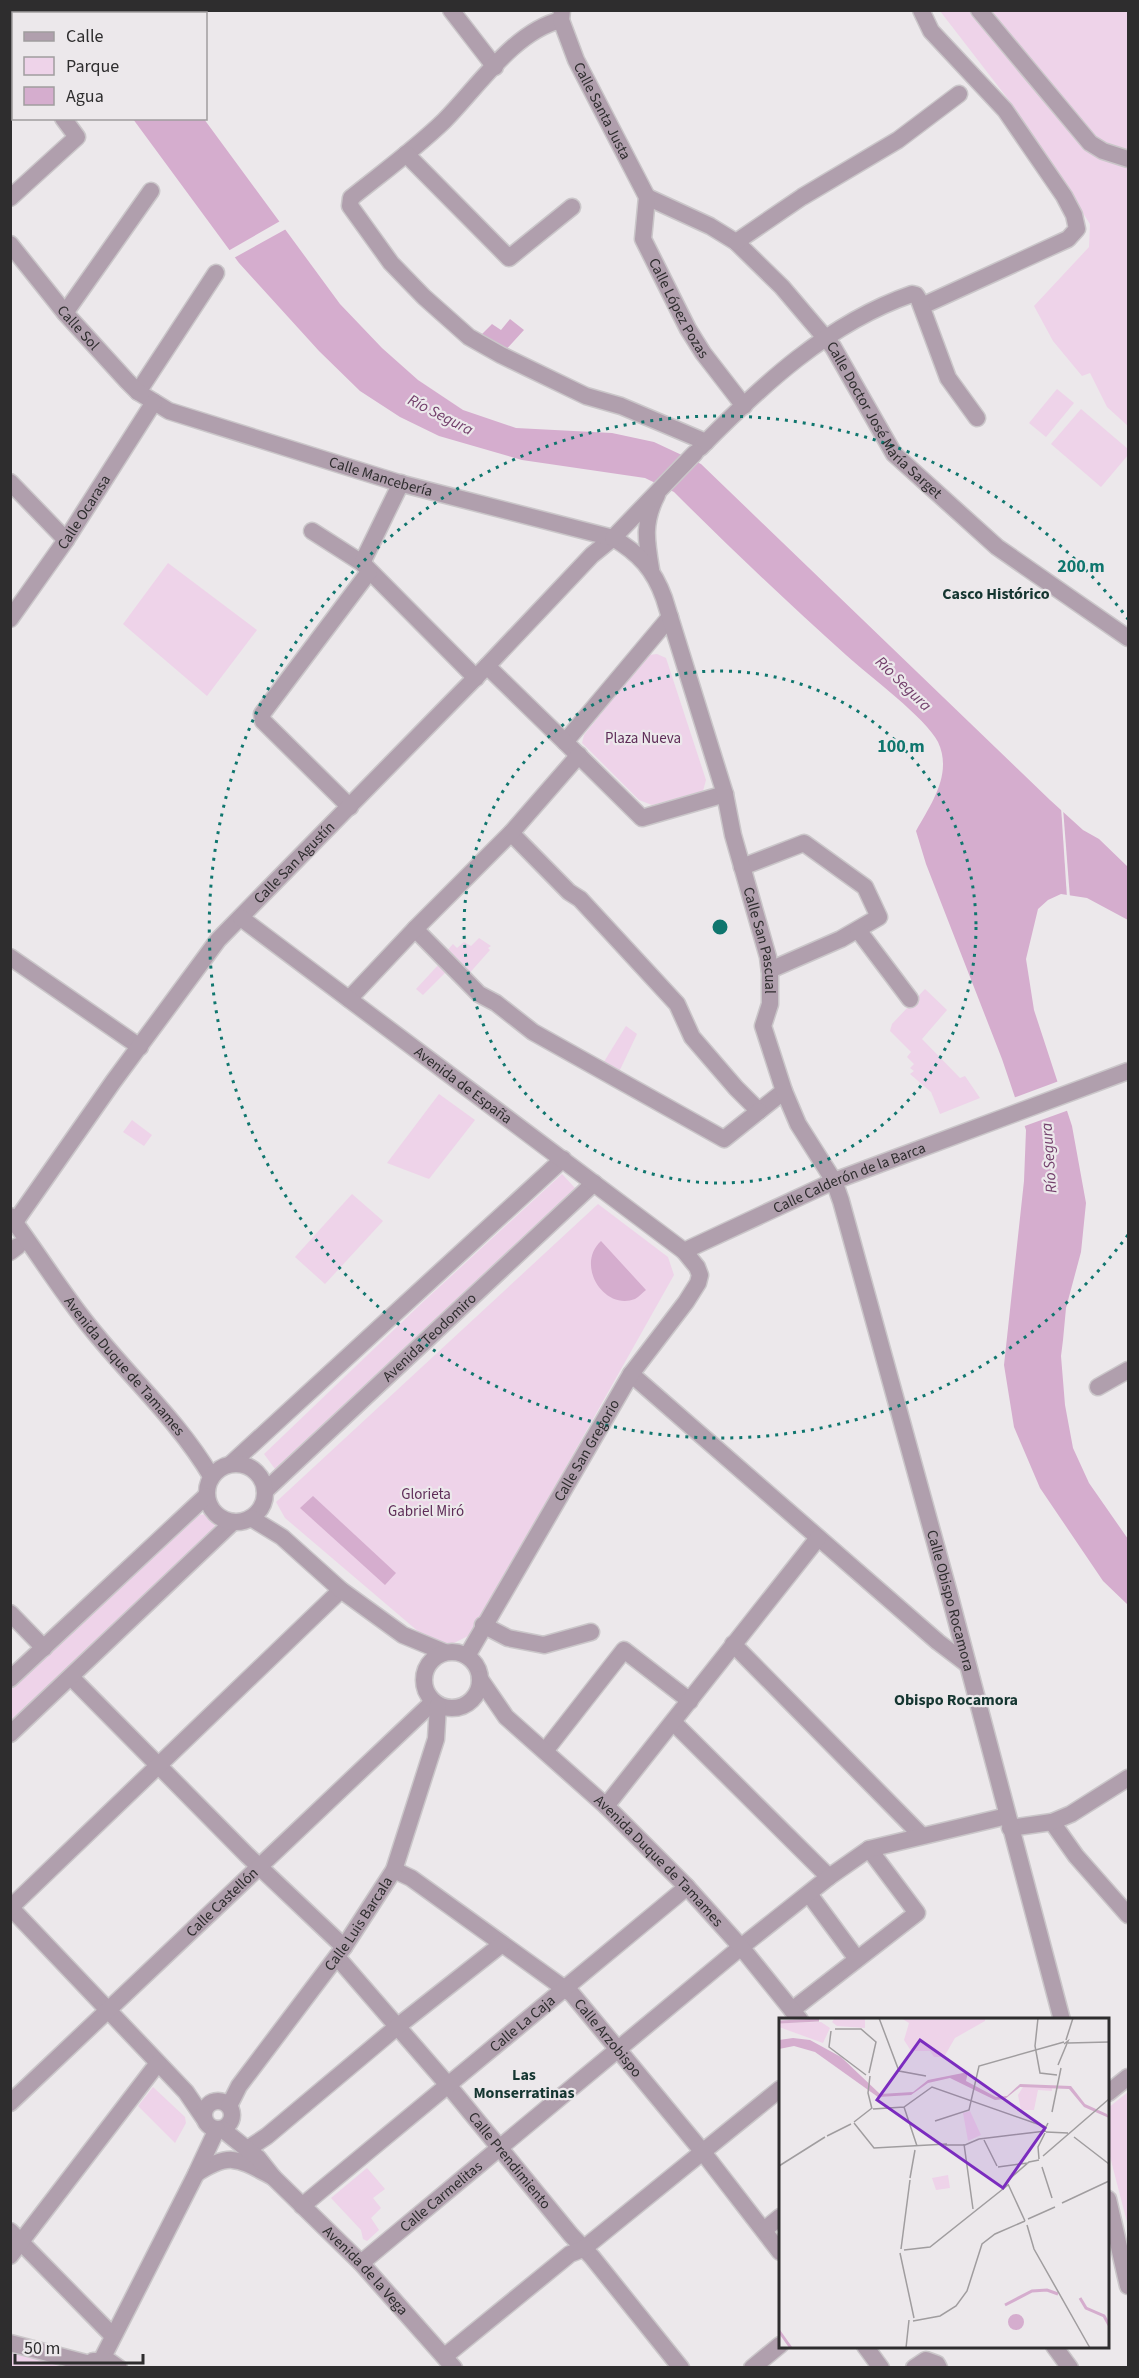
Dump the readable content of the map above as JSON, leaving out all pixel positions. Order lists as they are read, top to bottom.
{
  "streets": {
    "street": [
      "Calle Santa Justa",
      "Calle López Pozas",
      "Calle Sol",
      "Calle Doctor José María Sarget",
      "Calle Mancebería",
      "Calle Ocarasa",
      "Calle San Agustín",
      "Calle San Pascual",
      "Avenida de España",
      "Calle Calderón de la Barca",
      "Avenida Teodomiro",
      "Avenida Duque de Tamames",
      "Calle San Gregorio",
      "Calle Obispo Rocamora",
      "Calle Castellón",
      "Calle Luis Barcala",
      "Calle La Caja",
      "Calle Arzobispo",
      "Calle Prendimiento",
      "Calle Carmelitas",
      "Avenida de la Vega"
    ]
  },
  "crossings": [
    ["Calle Santa Justa", "Calle López Pozas"],
    ["Calle Santa Justa", "Calle Doctor José María Sarget"],
    ["Calle López Pozas", "Calle Doctor José María Sarget"],
    ["Calle López Pozas", "Calle San Agustín"],
    ["Calle Sol", "Calle Mancebería"],
    ["Calle Sol", "Calle Ocarasa"],
    ["Calle Doctor José María Sarget", "Calle San Agustín"],
    ["Calle Mancebería", "Calle Ocarasa"],
    ["Calle Mancebería", "Calle San Agustín"],
    ["Calle San Agustín", "Avenida de España"],
    ["Calle San Agustín", "Avenida Duque de Tamames"],
    ["Calle San Pascual", "Calle Calderón de la Barca"],
    ["Calle San Pascual", "Calle Obispo Rocamora"],
    ["Avenida de España", "Calle Calderón de la Barca"],
    ["Avenida de España", "Avenida Teodomiro"],
    ["Avenida de España", "Calle San Gregorio"],
    ["Calle Calderón de la Barca", "Calle San Gregorio"],
    ["Calle Calderón de la Barca", "Calle Obispo Rocamora"],
    ["Avenida Teodomiro", "Avenida Duque de Tamames"],
    ["Avenida Duque de Tamames", "Calle San Gregorio"],
    ["Avenida Duque de Tamames", "Calle Castellón"],
    ["Avenida Duque de Tamames", "Calle Luis Barcala"],
    ["Avenida Duque de Tamames", "Calle La Caja"],
    ["Avenida Duque de Tamames", "Calle Carmelitas"],
    ["Calle San Gregorio", "Calle Castellón"],
    ["Calle San Gregorio", "Calle Luis Barcala"],
    ["Calle Obispo Rocamora", "Calle Carmelitas"],
    ["Calle Castellón", "Calle Luis Barcala"],
    ["Calle Castellón", "Calle Prendimiento"],
    ["Calle Castellón", "Avenida de la Vega"],
    ["Calle Luis Barcala", "Calle Arzobispo"],
    ["Calle Luis Barcala", "Calle Prendimiento"],
    ["Calle Luis Barcala", "Avenida de la Vega"],
    ["Calle La Caja", "Calle Arzobispo"],
    ["Calle La Caja", "Calle Prendimiento"],
    ["Calle La Caja", "Avenida de la Vega"],
    ["Calle Arzobispo", "Calle Carmelitas"],
    ["Calle Prendimiento", "Calle Carmelitas"],
    ["Calle Carmelitas", "Avenida de la Vega"]
  ],
  "districts": ["Casco Histórico", "Obispo Rocamora", "Las Monserratinas"],
  "water": ["Río Segura"],
  "parks": ["Plaza Nueva", "Glorieta Gabriel Miró"],
  "legend": ["Calle", "Parque", "Agua"],
  "scale_bar": "50 m",
  "rings": ["200 m", "100 m"]
}
